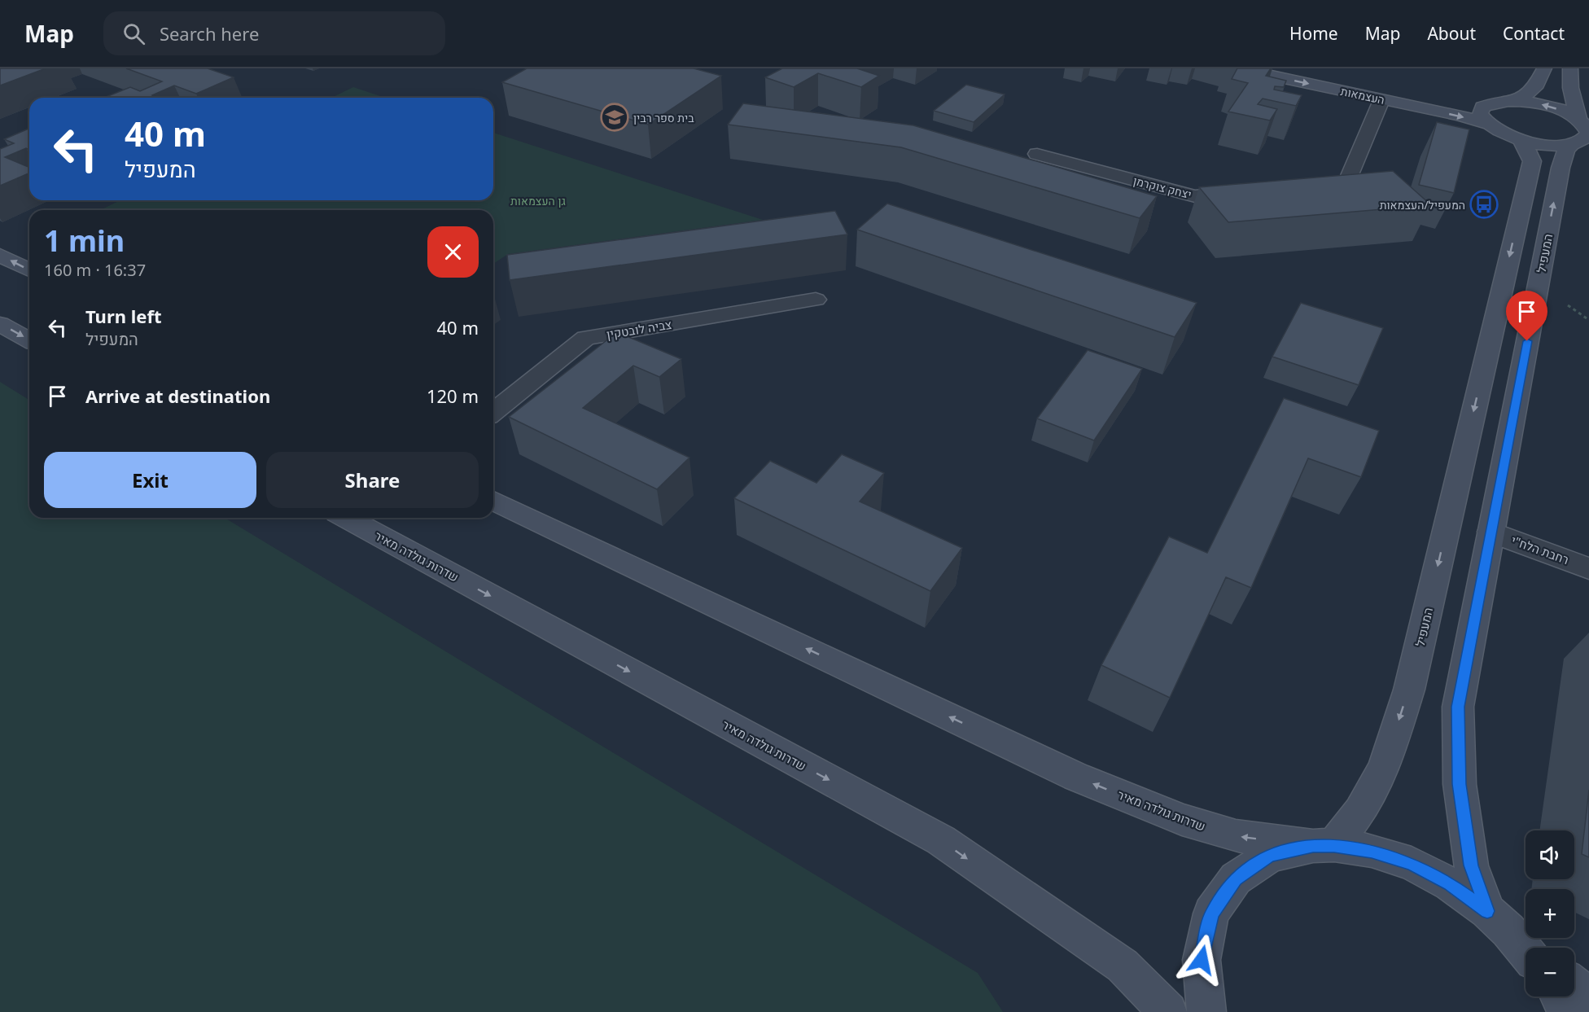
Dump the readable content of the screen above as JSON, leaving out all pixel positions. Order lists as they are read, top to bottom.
{
  "streets": {
    "street": [
      "העצמאות",
      "יצחק צוקרמן",
      "המעפיל",
      "צביה לובטקין",
      "רחבת הלח\"י",
      "שדרות גולדה מאיר"
    ]
  },
  "crossings": [
    ["העצמאות", "המעפיל"],
    ["המעפיל", "רחבת הלח\"י"],
    ["המעפיל", "שדרות גולדה מאיר"]
  ],
  "parks": ["גן העצמאות"],
  "places": {
    "school or university": ["בית ספר רבין"],
    "bus stop": ["המעפיל/העצמאות"]
  },
  "page": {
    "header": "Map",
    "search": "Search here",
    "nav": [
      "Home",
      "Map",
      "About",
      "Contact"
    ],
    "turn": ["40 m", "המעפיל"],
    "heading": ["1 min", "160 m · 16:37"],
    "list": [
      {
        "name": "Turn left",
        "note": "המעפיל",
        "value": "40 m"
      },
      {
        "name": "Arrive at destination",
        "value": "120 m"
      }
    ],
    "buttons": ["Exit", "Share"],
    "map_buttons": ["+", "−"]
  }
}
